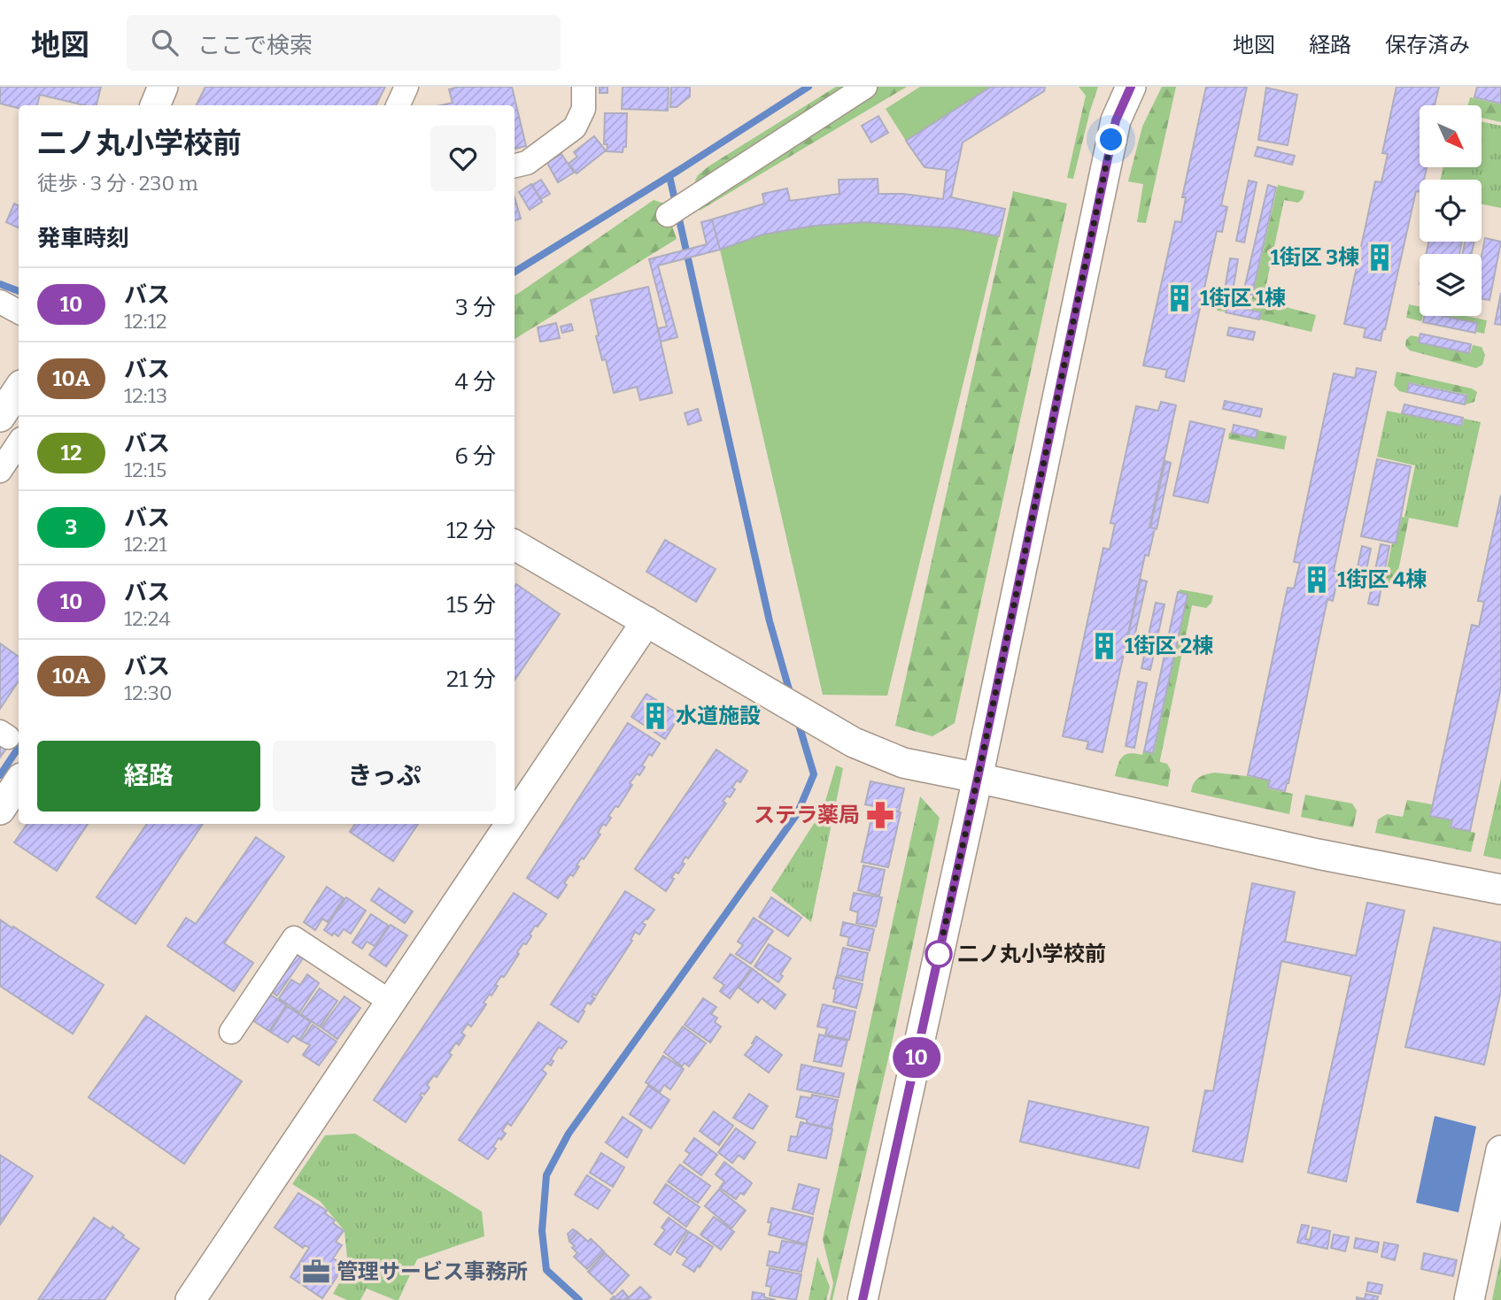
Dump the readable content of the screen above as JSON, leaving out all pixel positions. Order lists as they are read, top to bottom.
{
  "places": {
    "building": [
      "1街区 3棟",
      "1街区 1棟",
      "1街区 4棟",
      "1街区 2棟",
      "水道施設"
    ],
    "pharmacy": ["ステラ薬局"],
    "other": ["二ノ丸小学校前"],
    "office": ["管理サービス事務所"]
  },
  "lines": ["bus line 10"],
  "north": "bottom right",
  "page": {
    "header": "地図",
    "search": "ここで検索",
    "nav": ["地図", "経路", "保存済み"],
    "on_map": "10",
    "heading": [
      ["二ノ丸小学校前", "徒歩 · 3 分 · 230 m"],
      "発車時刻"
    ],
    "list": [
      {
        "mark": "10",
        "name": "バス",
        "note": "12:12",
        "value": "3 分"
      },
      {
        "mark": "10A",
        "name": "バス",
        "note": "12:13",
        "value": "4 分"
      },
      {
        "mark": "12",
        "name": "バス",
        "note": "12:15",
        "value": "6 分"
      },
      {
        "mark": "3",
        "name": "バス",
        "note": "12:21",
        "value": "12 分"
      },
      {
        "mark": "10",
        "name": "バス",
        "note": "12:24",
        "value": "15 分"
      },
      {
        "mark": "10A",
        "name": "バス",
        "note": "12:30",
        "value": "21 分"
      }
    ],
    "buttons": ["経路", "きっぷ"]
  }
}
